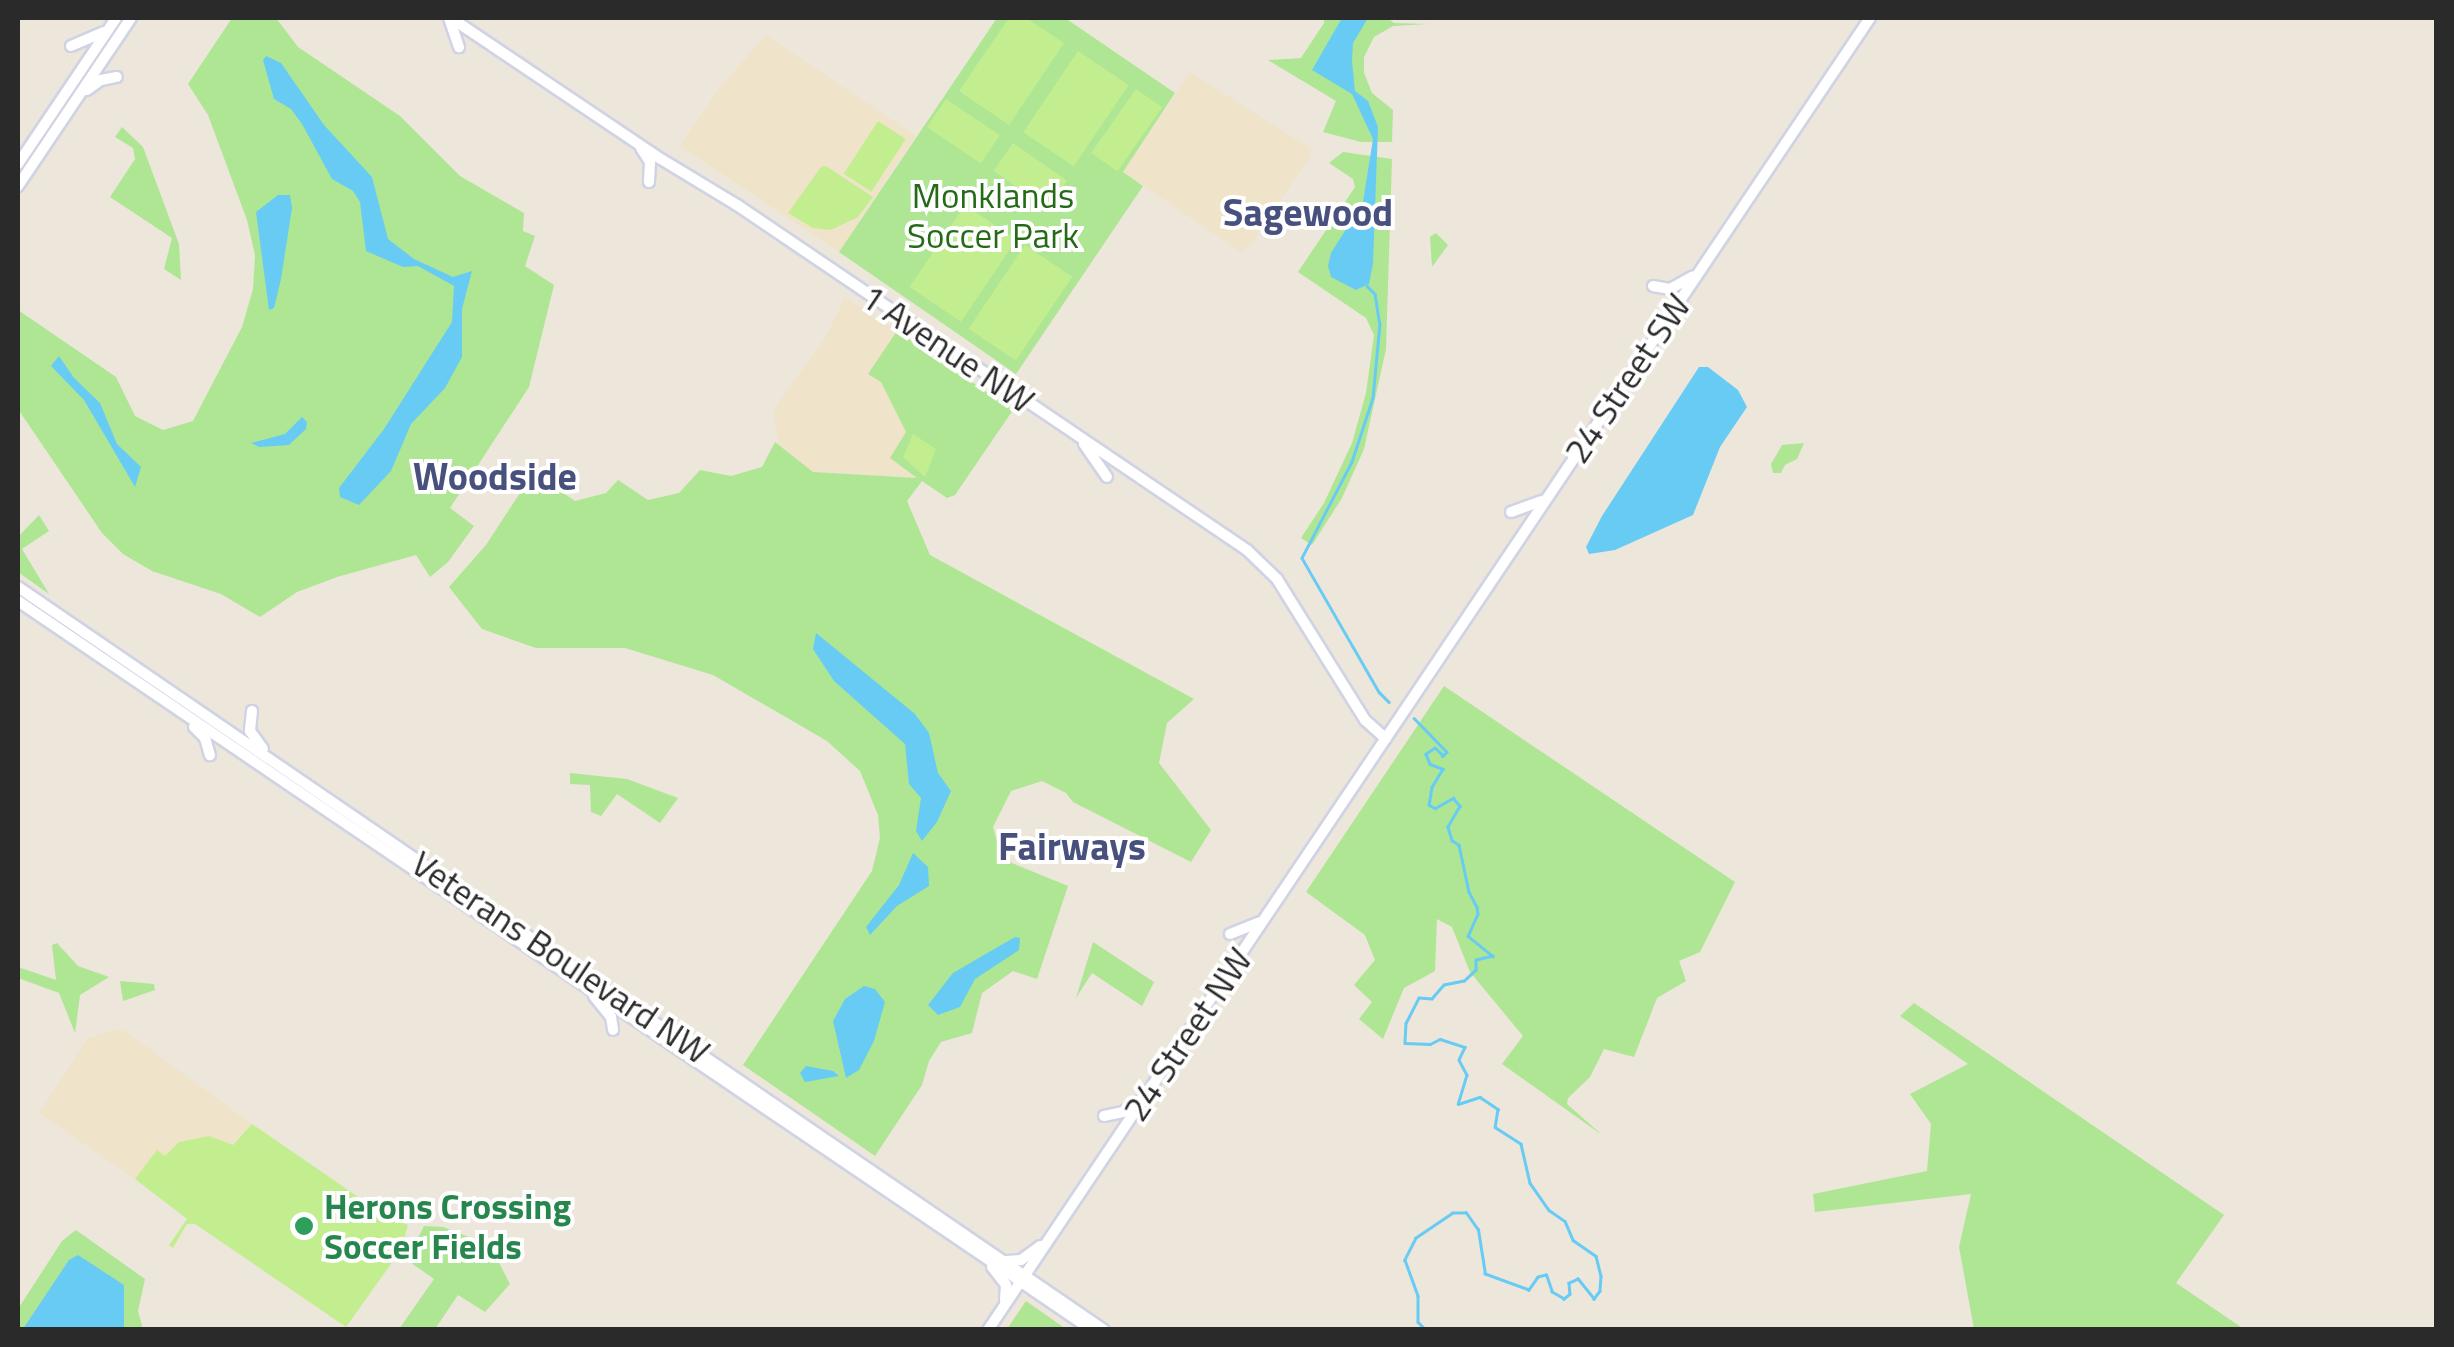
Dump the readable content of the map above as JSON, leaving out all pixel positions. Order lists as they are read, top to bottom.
{
  "streets": {
    "main road": [
      "1 Avenue NW",
      "24 Street SW",
      "Veterans Boulevard NW",
      "24 Street NW"
    ]
  },
  "crossings": [
    ["1 Avenue NW", "24 Street SW"],
    ["1 Avenue NW", "24 Street NW"],
    ["24 Street SW", "24 Street NW"],
    ["Veterans Boulevard NW", "24 Street NW"]
  ],
  "districts": ["Sagewood", "Woodside", "Fairways"],
  "parks": ["Monklands Soccer Park"],
  "places": ["Herons Crossing Soccer Fields"]
}
